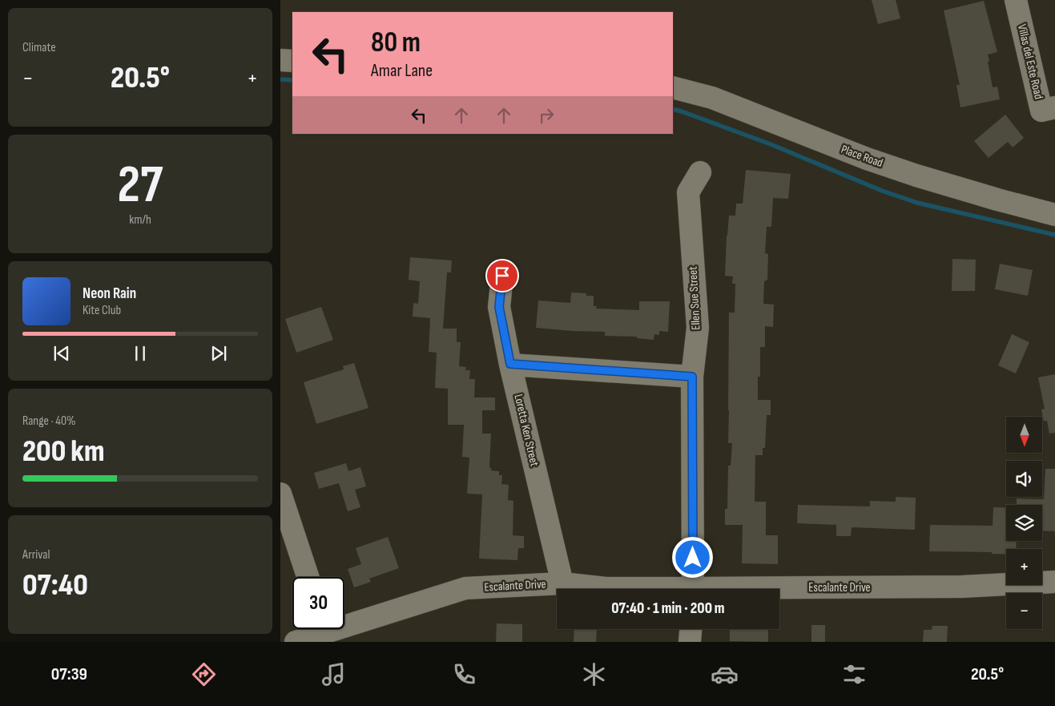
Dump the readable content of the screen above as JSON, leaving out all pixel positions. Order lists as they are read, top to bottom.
{
  "streets": {
    "street": [
      "Villas del Este Road",
      "Place Road",
      "Ellen Sue Street",
      "Loretta Ken Street",
      "Escalante Drive"
    ]
  },
  "crossings": [
    ["Loretta Ken Street", "Escalante Drive"]
  ],
  "north": "bottom",
  "page": {
    "tile": [
      "Climate",
      ["27", "km/h"],
      ["Range · 40%", "200 km"],
      ["Arrival", "07:40"]
    ],
    "turn": ["80 m", "Amar Lane"],
    "heat": ["−", "20.5°", "+"],
    "song": ["Neon Rain", "Kite Club"],
    "map_buttons": ["+", "−"],
    "limit": "30",
    "trip": "07:40 · 1 min · 200 m",
    "tabs": ["07:39", "20.5°"]
  }
}
